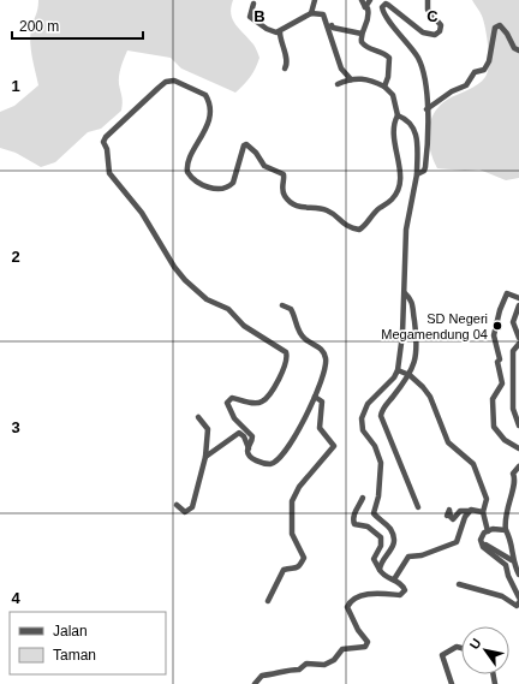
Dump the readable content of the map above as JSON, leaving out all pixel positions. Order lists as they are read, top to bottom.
{
  "places": ["SD Negeri Megamendung 04"],
  "legend": ["Jalan", "Taman"],
  "scale_bar": "200 m",
  "north": "top left",
  "grid": {
    "columns": ["B", "C"],
    "rows": [
      "1",
      "2",
      "3",
      "4"
    ]
  }
}
